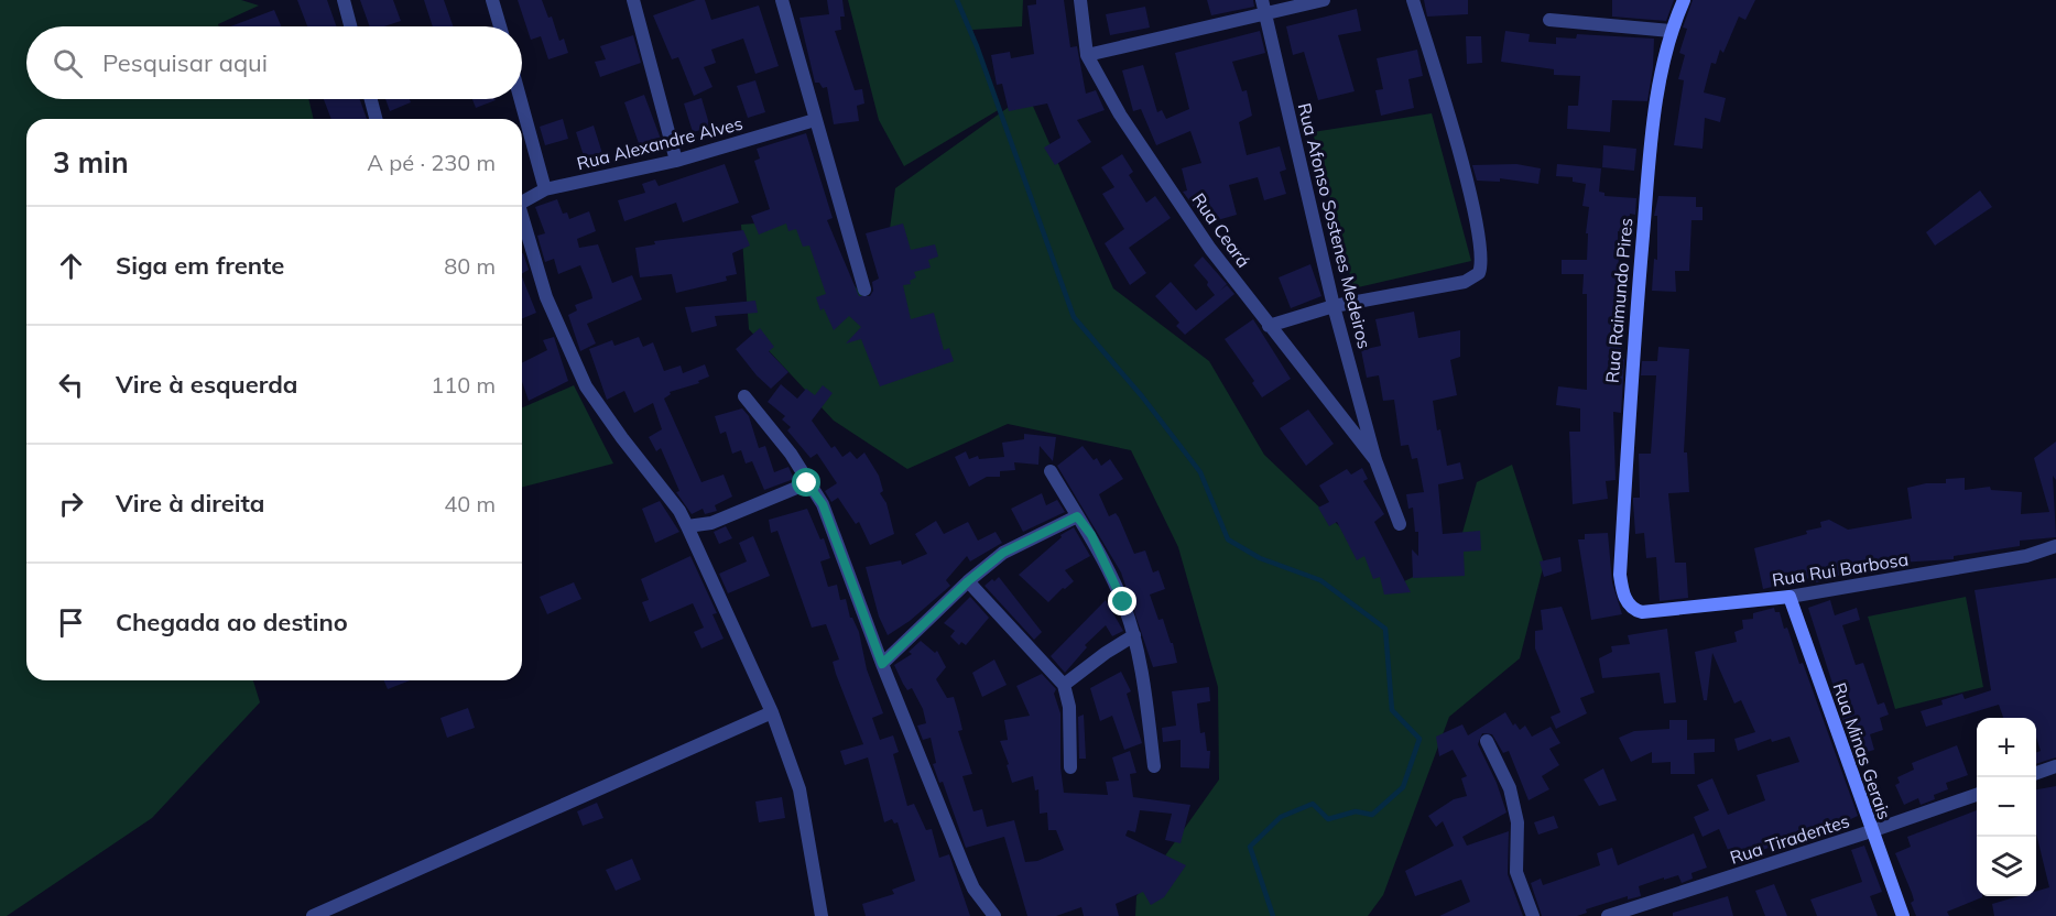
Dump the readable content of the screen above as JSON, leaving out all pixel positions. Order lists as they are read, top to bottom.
{
  "streets": {
    "street": [
      "Rua Alexandre Alves",
      "Rua Afonso Sostenes Medeiros",
      "Rua Ceará",
      "Rua Raimundo Pires",
      "Rua Rui Barbosa",
      "Rua Minas Gerais",
      "Rua Tiradentes"
    ]
  },
  "crossings": [
    ["Rua Afonso Sostenes Medeiros", "Rua Ceará"],
    ["Rua Raimundo Pires", "Rua Rui Barbosa"],
    ["Rua Rui Barbosa", "Rua Minas Gerais"],
    ["Rua Minas Gerais", "Rua Tiradentes"]
  ],
  "page": {
    "search": "Pesquisar aqui",
    "heading": ["3 min", "A pé · 230 m"],
    "list": [
      ["Siga em frente", "80 m"],
      ["Vire à esquerda", "110 m"],
      ["Vire à direita", "40 m"],
      "Chegada ao destino"
    ],
    "map_buttons": ["+", "−"]
  }
}
